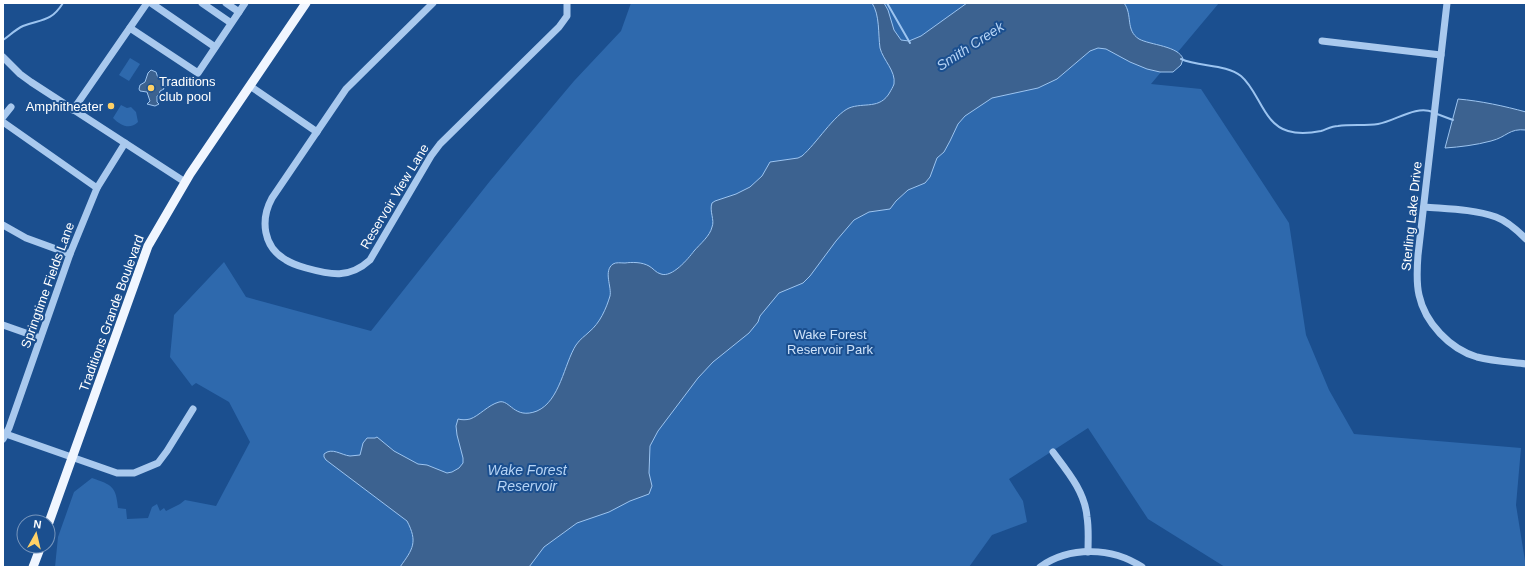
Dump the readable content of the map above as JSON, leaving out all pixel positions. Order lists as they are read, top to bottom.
{
  "streets": {
    "main road": ["Traditions Grande Boulevard"],
    "street": ["Reservoir View Lane", "Sterling Lake Drive", "Springtime Fields Lane"]
  },
  "water": ["Smith Creek", "Wake Forest Reservoir"],
  "parks": ["Wake Forest Reservoir Park"],
  "places": ["Traditions club pool", "Amphitheater"],
  "north": "top"
}
